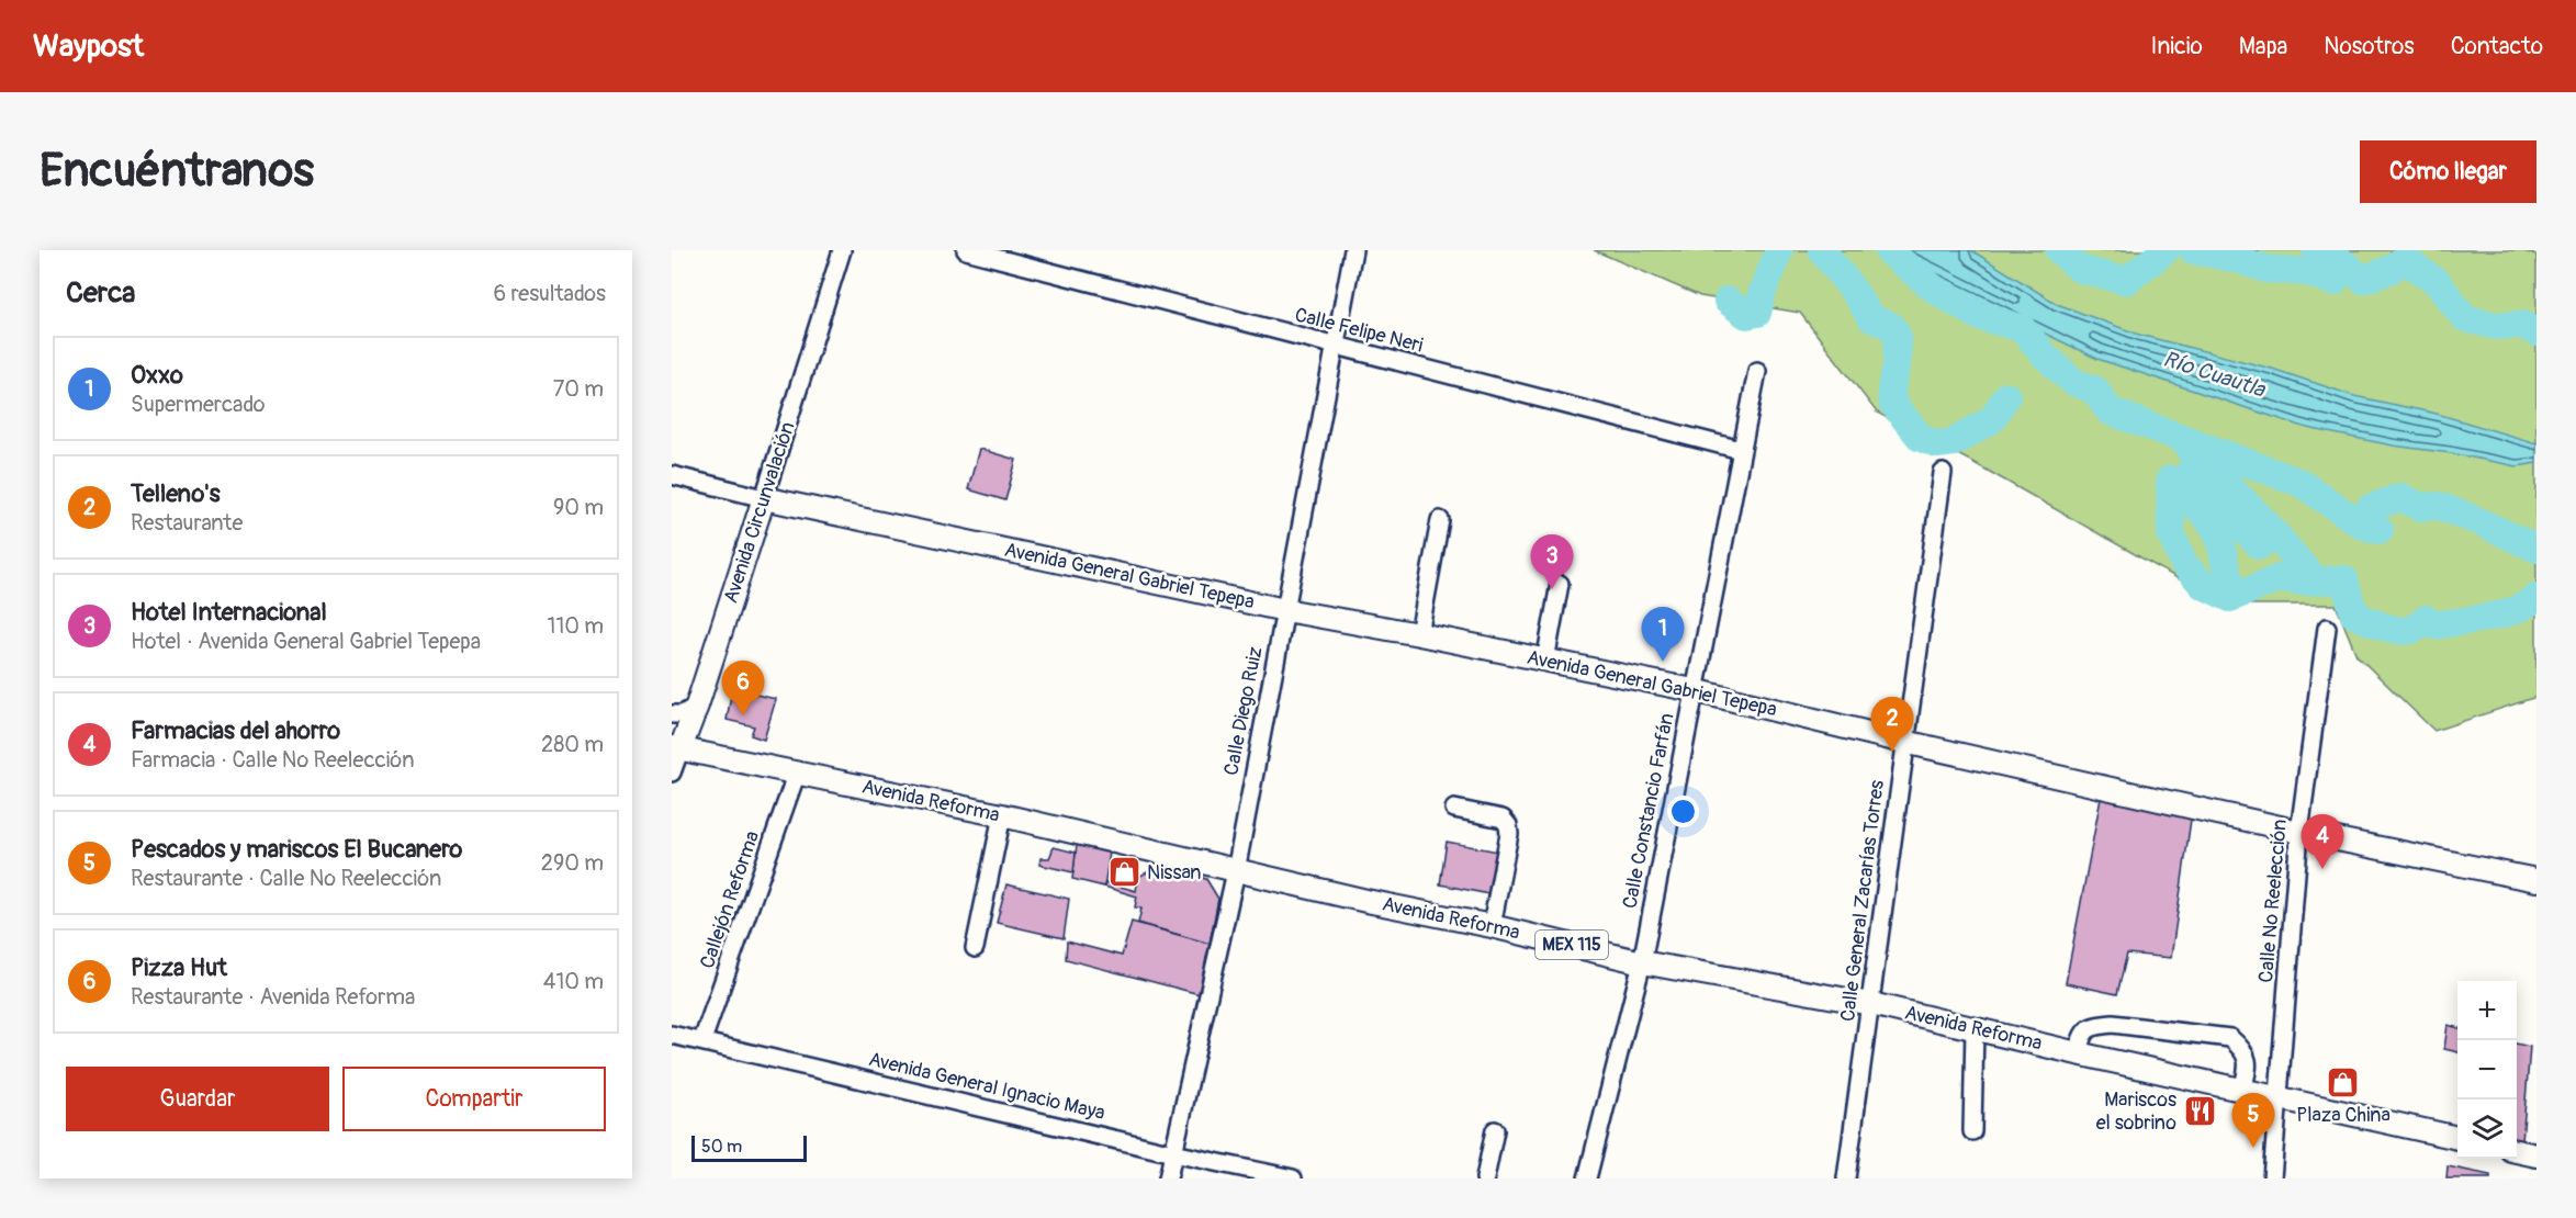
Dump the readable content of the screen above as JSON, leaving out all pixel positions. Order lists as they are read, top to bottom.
{
  "streets": {
    "main road": [
      "Avenida Circunvalación",
      "Avenida General Gabriel Tepepa",
      "Avenida Reforma",
      "MEX 115"
    ],
    "street": [
      "Calle Felipe Neri",
      "Calle Diego Ruiz",
      "Calle Constancio Farfán",
      "Callejón Reforma",
      "Calle General Zacarías Torres",
      "Calle No Reelección",
      "Avenida General Ignacio Maya"
    ]
  },
  "crossings": [
    ["Calle Felipe Neri", "Calle Diego Ruiz"],
    ["Calle Felipe Neri", "Calle Constancio Farfán"],
    ["Avenida Circunvalación", "Avenida General Gabriel Tepepa"],
    ["Avenida Circunvalación", "Avenida Reforma"],
    ["Avenida General Gabriel Tepepa", "Calle Diego Ruiz"],
    ["Avenida General Gabriel Tepepa", "Calle Constancio Farfán"],
    ["Avenida General Gabriel Tepepa", "Calle General Zacarías Torres"],
    ["Avenida General Gabriel Tepepa", "Calle No Reelección"],
    ["Calle Diego Ruiz", "Avenida Reforma"],
    ["Calle Diego Ruiz", "Avenida General Ignacio Maya"],
    ["Avenida Reforma", "Calle Constancio Farfán"],
    ["Avenida Reforma", "Callejón Reforma"],
    ["Avenida Reforma", "Calle General Zacarías Torres"],
    ["Avenida Reforma", "Calle No Reelección"],
    ["Callejón Reforma", "Avenida General Ignacio Maya"]
  ],
  "water": ["Río Cuautla"],
  "places": {
    "shop": ["Nissan", "Plaza China"],
    "restaurant": ["Mariscos el sobrino"]
  },
  "scale_bar": "50 m",
  "page": {
    "header": "Waypost",
    "nav": [
      "Inicio",
      "Mapa",
      "Nosotros",
      "Contacto"
    ],
    "buttons": [
      "Cómo llegar",
      ["Guardar", "Compartir"]
    ],
    "title": "Encuéntranos",
    "heading": ["Cerca", "6 resultados"],
    "list": [
      {
        "mark": "1",
        "name": "Oxxo",
        "note": "Supermercado",
        "value": "70 m"
      },
      {
        "mark": "2",
        "name": "Telleno's",
        "note": "Restaurante",
        "value": "90 m"
      },
      {
        "mark": "3",
        "name": "Hotel Internacional",
        "note": "Hotel · Avenida General Gabriel Tepepa",
        "value": "110 m"
      },
      {
        "mark": "4",
        "name": "Farmacias del ahorro",
        "note": "Farmacia · Calle No Reelección",
        "value": "280 m"
      },
      {
        "mark": "5",
        "name": "Pescados y mariscos El Bucanero",
        "note": "Restaurante · Calle No Reelección",
        "value": "290 m"
      },
      {
        "mark": "6",
        "name": "Pizza Hut",
        "note": "Restaurante · Avenida Reforma",
        "value": "410 m"
      }
    ],
    "pins": [
      "3",
      "1",
      "6",
      "2",
      "4",
      "5"
    ],
    "map_buttons": ["+", "−"],
    "scale": "50 m"
  }
}
